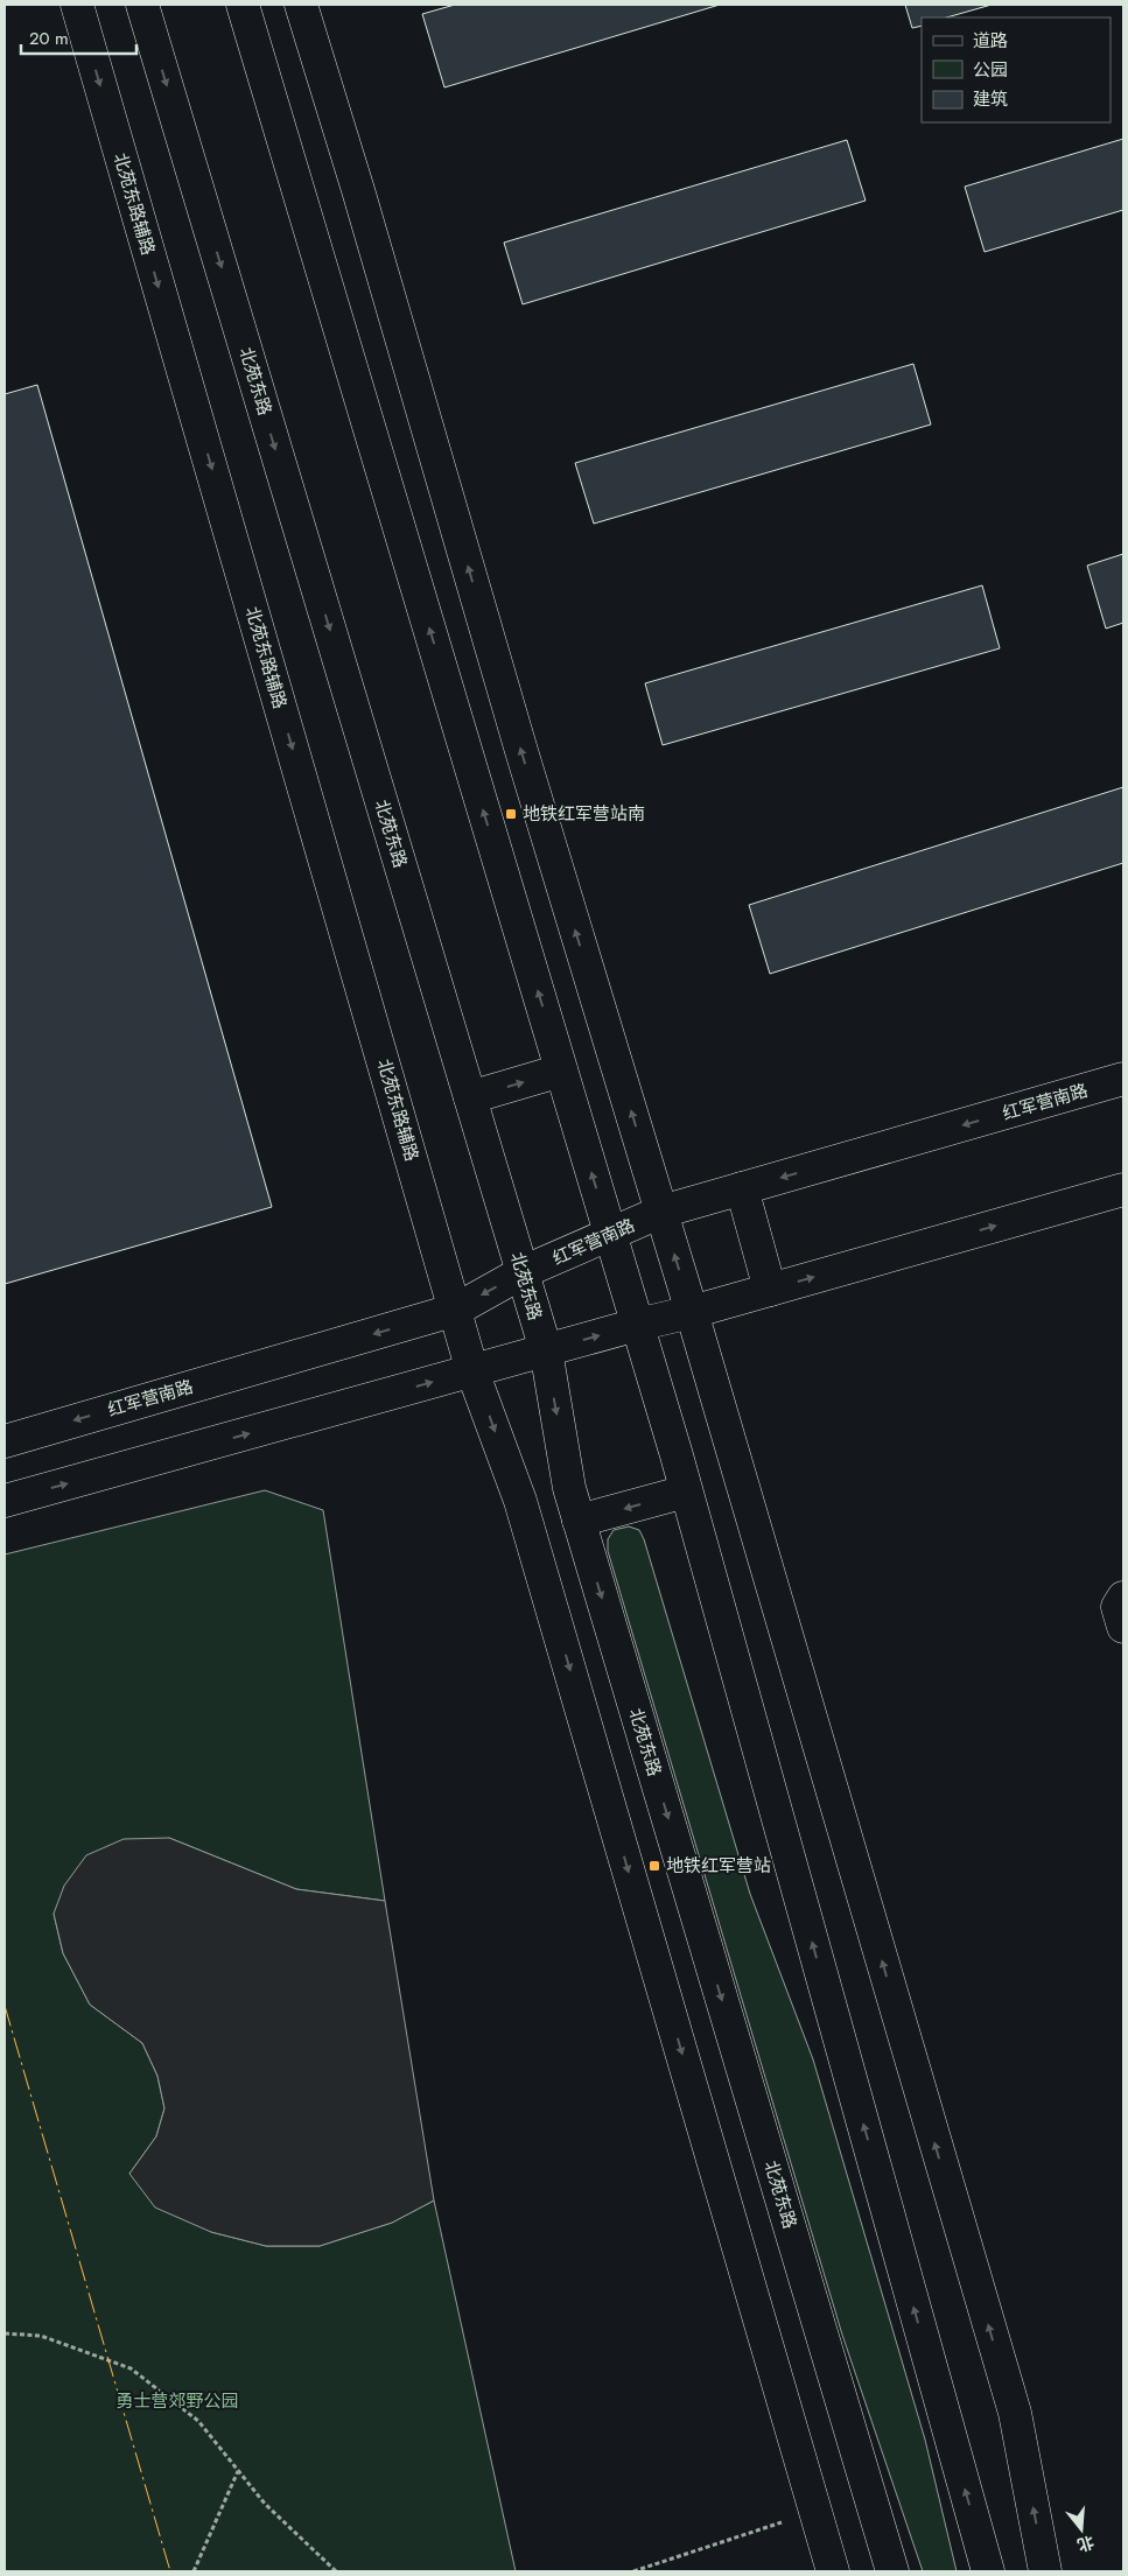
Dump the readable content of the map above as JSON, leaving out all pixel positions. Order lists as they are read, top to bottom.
{
  "streets": {
    "main road": ["北苑东路辅路", "北苑东路", "红军营南路"]
  },
  "crossings": [
    ["北苑东路辅路", "红军营南路"],
    ["北苑东路", "红军营南路"]
  ],
  "parks": ["勇士营郊野公园"],
  "places": {
    "transit": ["地铁红军营站南", "地铁红军营站"]
  },
  "legend": ["道路", "公园", "建筑"],
  "scale_bar": "20 m",
  "north": "bottom"
}
